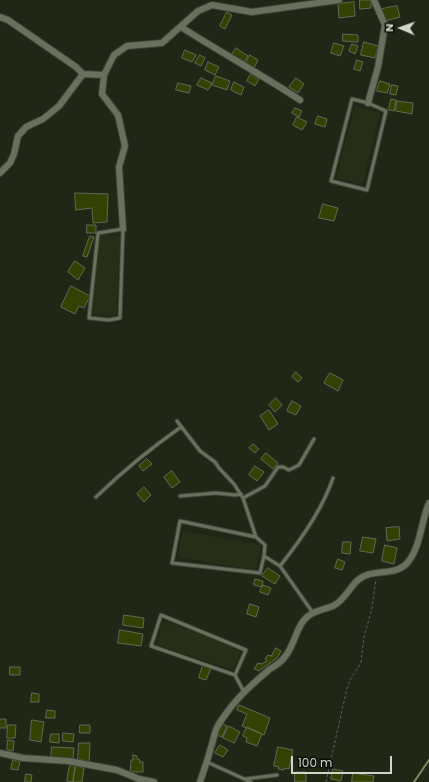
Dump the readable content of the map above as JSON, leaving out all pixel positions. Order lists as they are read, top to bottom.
{
  "scale_bar": "100 m",
  "north": "left"
}
